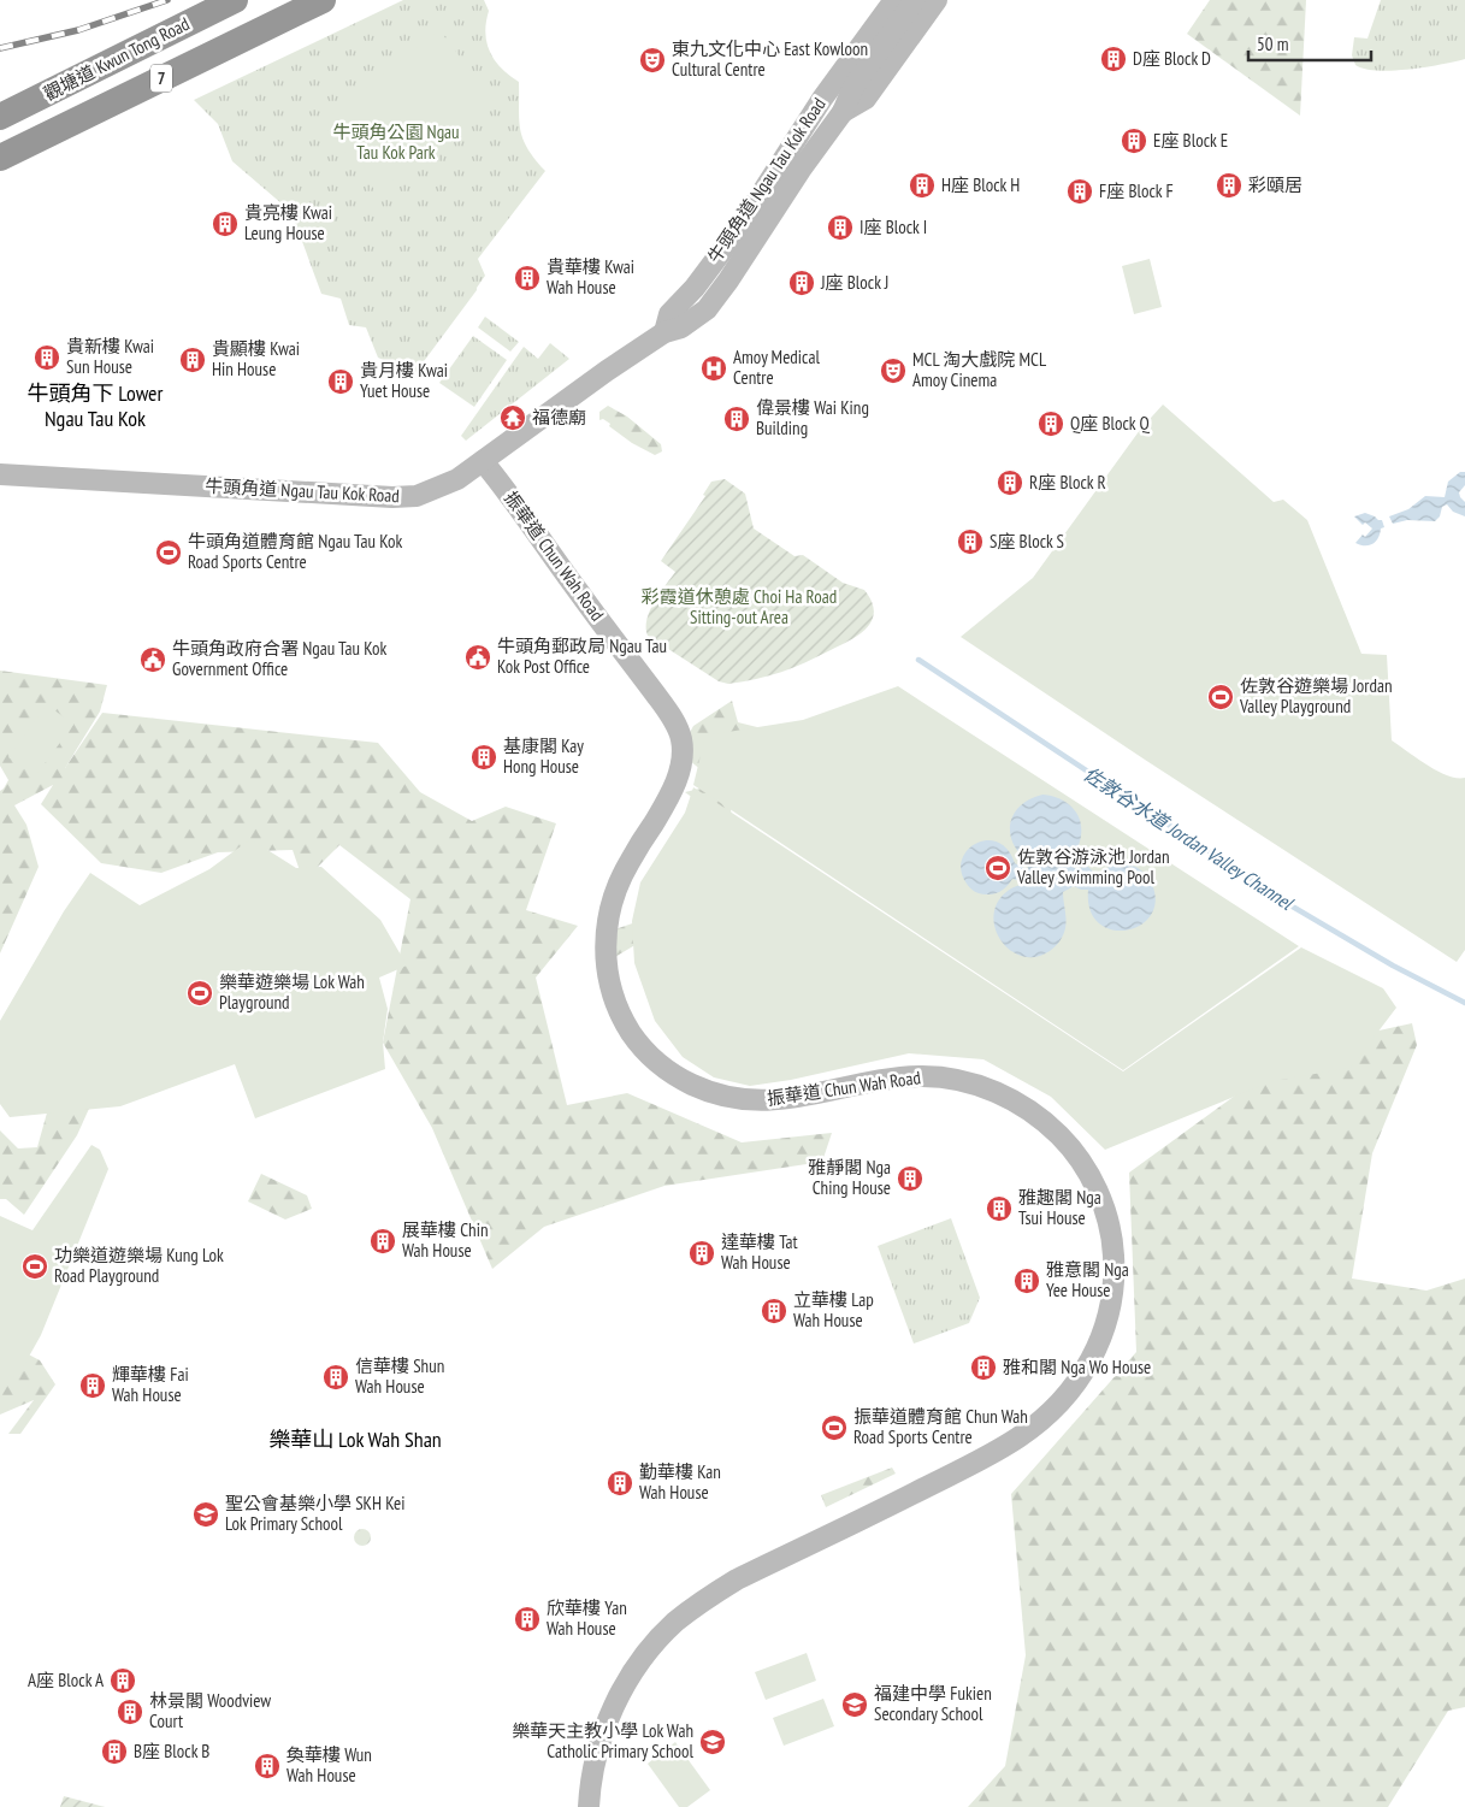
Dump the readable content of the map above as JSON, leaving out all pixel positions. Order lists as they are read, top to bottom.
{
  "streets": {
    "highway": ["觀塘道 Kwun Tong Road", "7"],
    "main road": ["牛頭角道 Ngau Tau Kok Road", "振華道 Chun Wah Road"]
  },
  "crossings": [
    ["牛頭角道 Ngau Tau Kok Road", "振華道 Chun Wah Road"]
  ],
  "districts": ["牛頭角下 Lower Ngau Tau Kok", "樂華山 Lok Wah Shan"],
  "water": ["佐敦谷水道 Jordan Valley Channel"],
  "parks": ["牛頭角公園 Ngau Tau Kok Park", "彩霞道休憩處 Choi Ha Road Sitting-out Area"],
  "places": {
    "building": [
      "D座 Block D",
      "E座 Block E",
      "H座 Block H",
      "彩頤居",
      "F座 Block F",
      "貴亮樓 Kwai Leung House",
      "I座 Block I",
      "貴華樓 Kwai Wah House",
      "J座 Block J",
      "貴新樓 Kwai Sun House",
      "貴顯樓 Kwai Hin House",
      "貴月樓 Kwai Yuet House",
      "偉景樓 Wai King Building",
      "Q座 Block Q",
      "R座 Block R",
      "S座 Block S",
      "基康閣 Kay Hong House",
      "雅靜閣 Nga Ching House",
      "雅趣閣 Nga Tsui House",
      "展華樓 Chin Wah House",
      "達華樓 Tat Wah House",
      "雅意閣 Nga Yee House",
      "立華樓 Lap Wah House",
      "雅和閣 Nga Wo House",
      "信華樓 Shun Wah House",
      "輝華樓 Fai Wah House",
      "勤華樓 Kan Wah House",
      "欣華樓 Yan Wah House",
      "A座 Block A",
      "林景閣 Woodview Court",
      "B座 Block B",
      "奐華樓 Wun Wah House"
    ],
    "theatre": ["東九文化中心 East Kowloon Cultural Centre", "MCL 淘大戲院 MCL Amoy Cinema"],
    "hospital": ["Amoy Medical Centre"],
    "temple": ["福德廟"],
    "sports": [
      "牛頭角道體育館 Ngau Tau Kok Road Sports Centre",
      "佐敦谷遊樂場 Jordan Valley Playground",
      "佐敦谷游泳池 Jordan Valley Swimming Pool",
      "樂華遊樂場 Lok Wah Playground",
      "功樂道遊樂場 Kung Lok Road Playground",
      "振華道體育館 Chun Wah Road Sports Centre"
    ],
    "public building": ["牛頭角郵政局 Ngau Tau Kok Post Office", "牛頭角政府合署 Ngau Tau Kok Government Office"],
    "school or university": ["聖公會基樂小學 SKH Kei Lok Primary School", "福建中學 Fukien Secondary School", "樂華天主教小學 Lok Wah Catholic Primary School"]
  },
  "scale_bar": "50 m"
}
